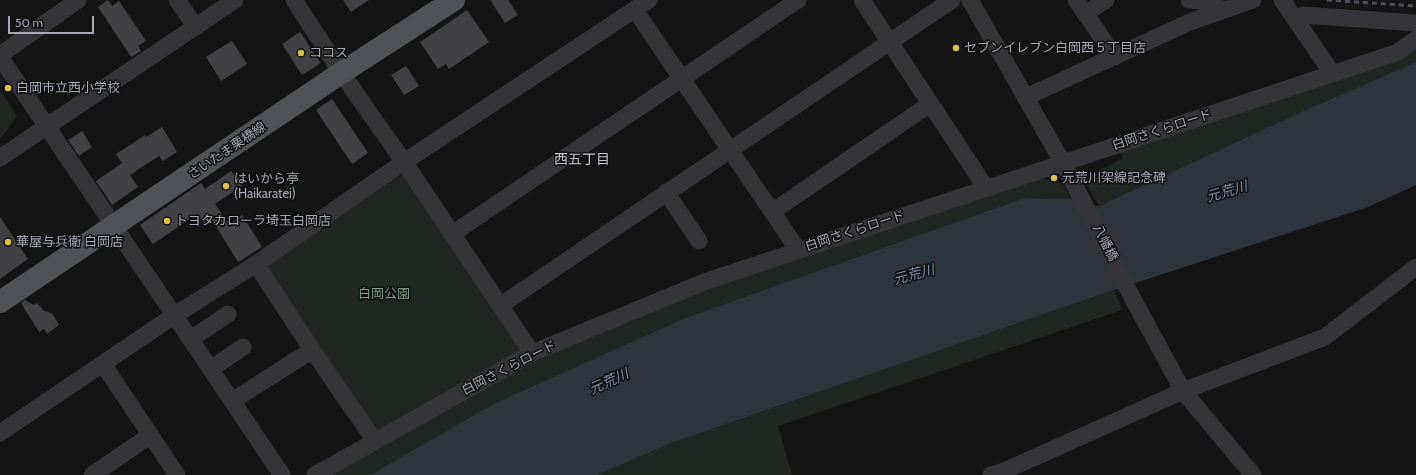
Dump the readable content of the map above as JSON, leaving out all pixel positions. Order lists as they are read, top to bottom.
{
  "streets": {
    "main road": ["さいたま栗橋線"],
    "street": ["白岡さくらロード", "八幡橋"]
  },
  "crossings": [
    ["白岡さくらロード", "八幡橋"]
  ],
  "districts": ["西五丁目"],
  "water": ["元荒川"],
  "parks": ["白岡公園"],
  "places": [
    "セブンイレブン白岡西５丁目店",
    "ココス",
    "白岡市立西小学校",
    "元荒川架線記念碑",
    "はいから亭 (Haikaratei)",
    "トヨタカローラ埼玉白岡店",
    "華屋与兵衛 白岡店"
  ],
  "scale_bar": "50 m"
}
